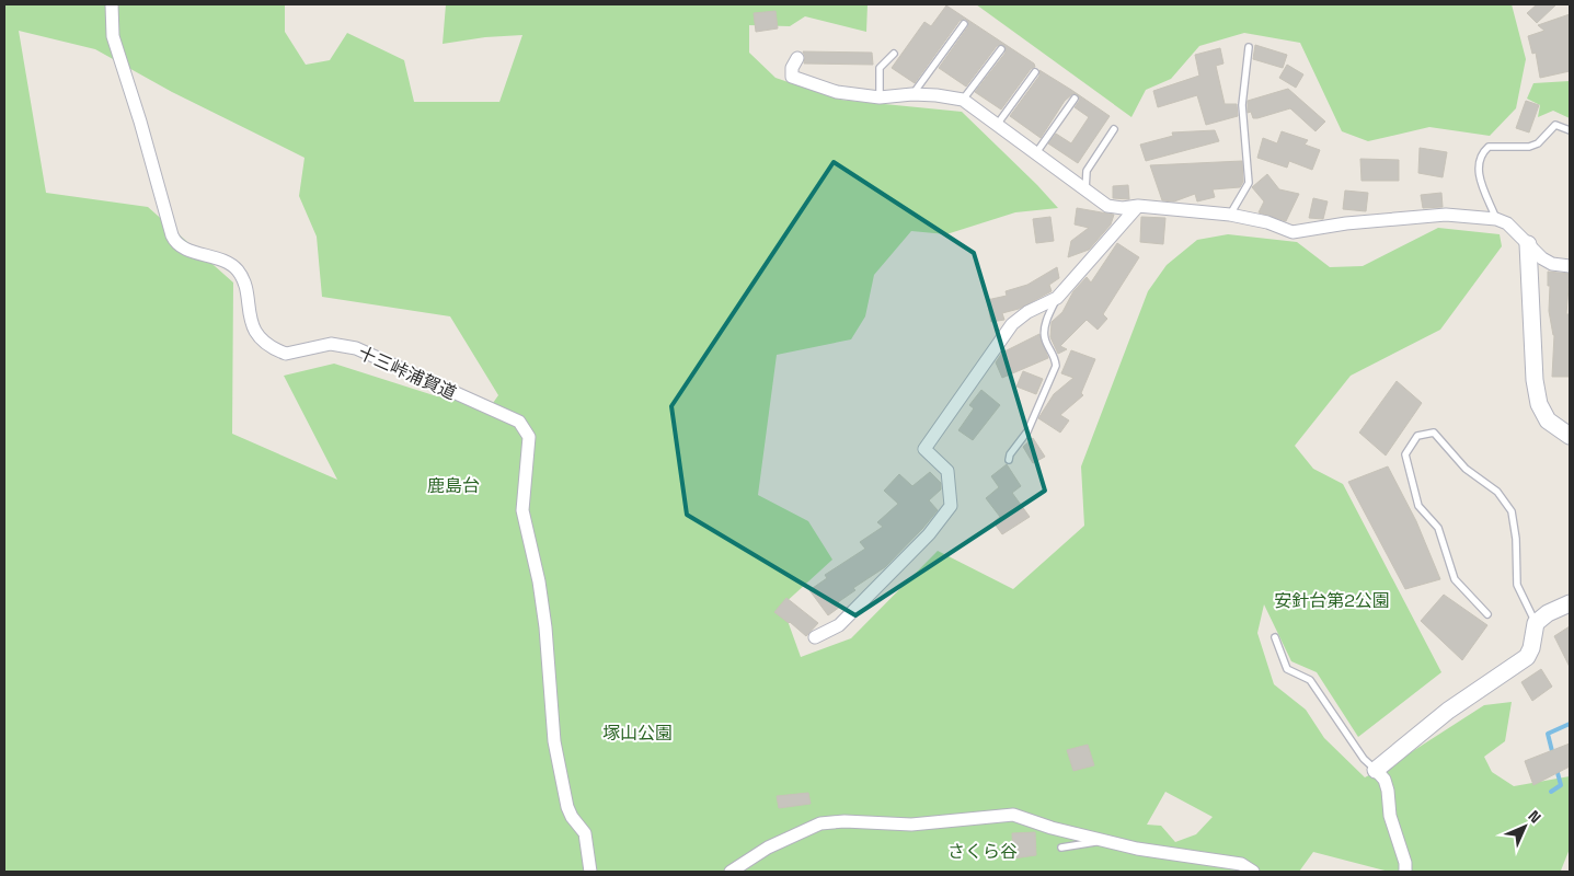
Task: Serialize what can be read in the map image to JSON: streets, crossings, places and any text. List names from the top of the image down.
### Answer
{
  "streets": {
    "street": ["十三峠浦賀道"]
  },
  "parks": [
    "鹿島台",
    "安針台第2公園",
    "塚山公園",
    "さくら谷"
  ],
  "north": "top right"
}
